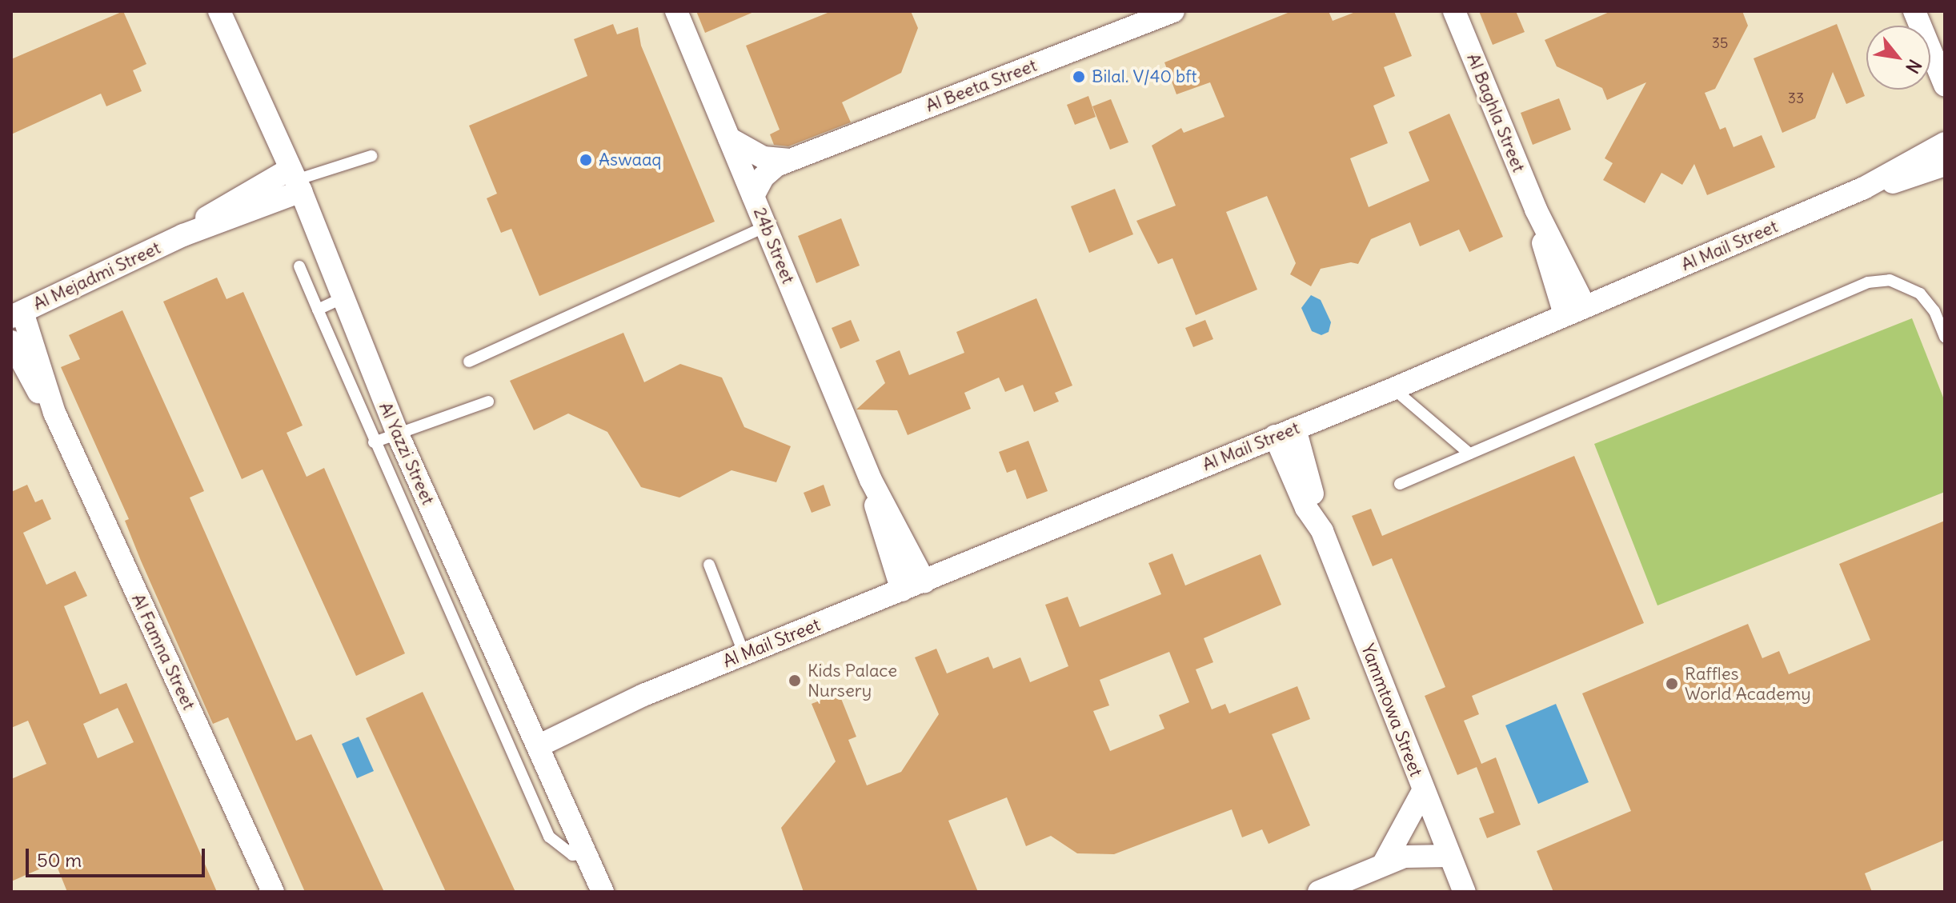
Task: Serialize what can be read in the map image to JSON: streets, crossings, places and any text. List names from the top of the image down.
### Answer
{
  "streets": {
    "street": [
      "Al Beeta Street",
      "Al Baghla Street",
      "24b Street",
      "Al Mail Street",
      "Al Mejadmi Street",
      "Al Yazzi Street",
      "Al Famna Street",
      "Yammtowa Street"
    ]
  },
  "crossings": [
    ["Al Beeta Street", "24b Street"],
    ["Al Baghla Street", "Al Mail Street"],
    ["24b Street", "Al Mail Street"],
    ["Al Mail Street", "Al Yazzi Street"],
    ["Al Mail Street", "Yammtowa Street"],
    ["Al Mejadmi Street", "Al Yazzi Street"],
    ["Al Mejadmi Street", "Al Famna Street"]
  ],
  "places": [
    "Bilal. V/40 bft",
    "Aswaaq",
    "Kids Palace Nursery",
    "Raffles World Academy"
  ],
  "house_numbers": ["35", "33"],
  "scale_bar": "50 m",
  "north": "bottom right"
}
